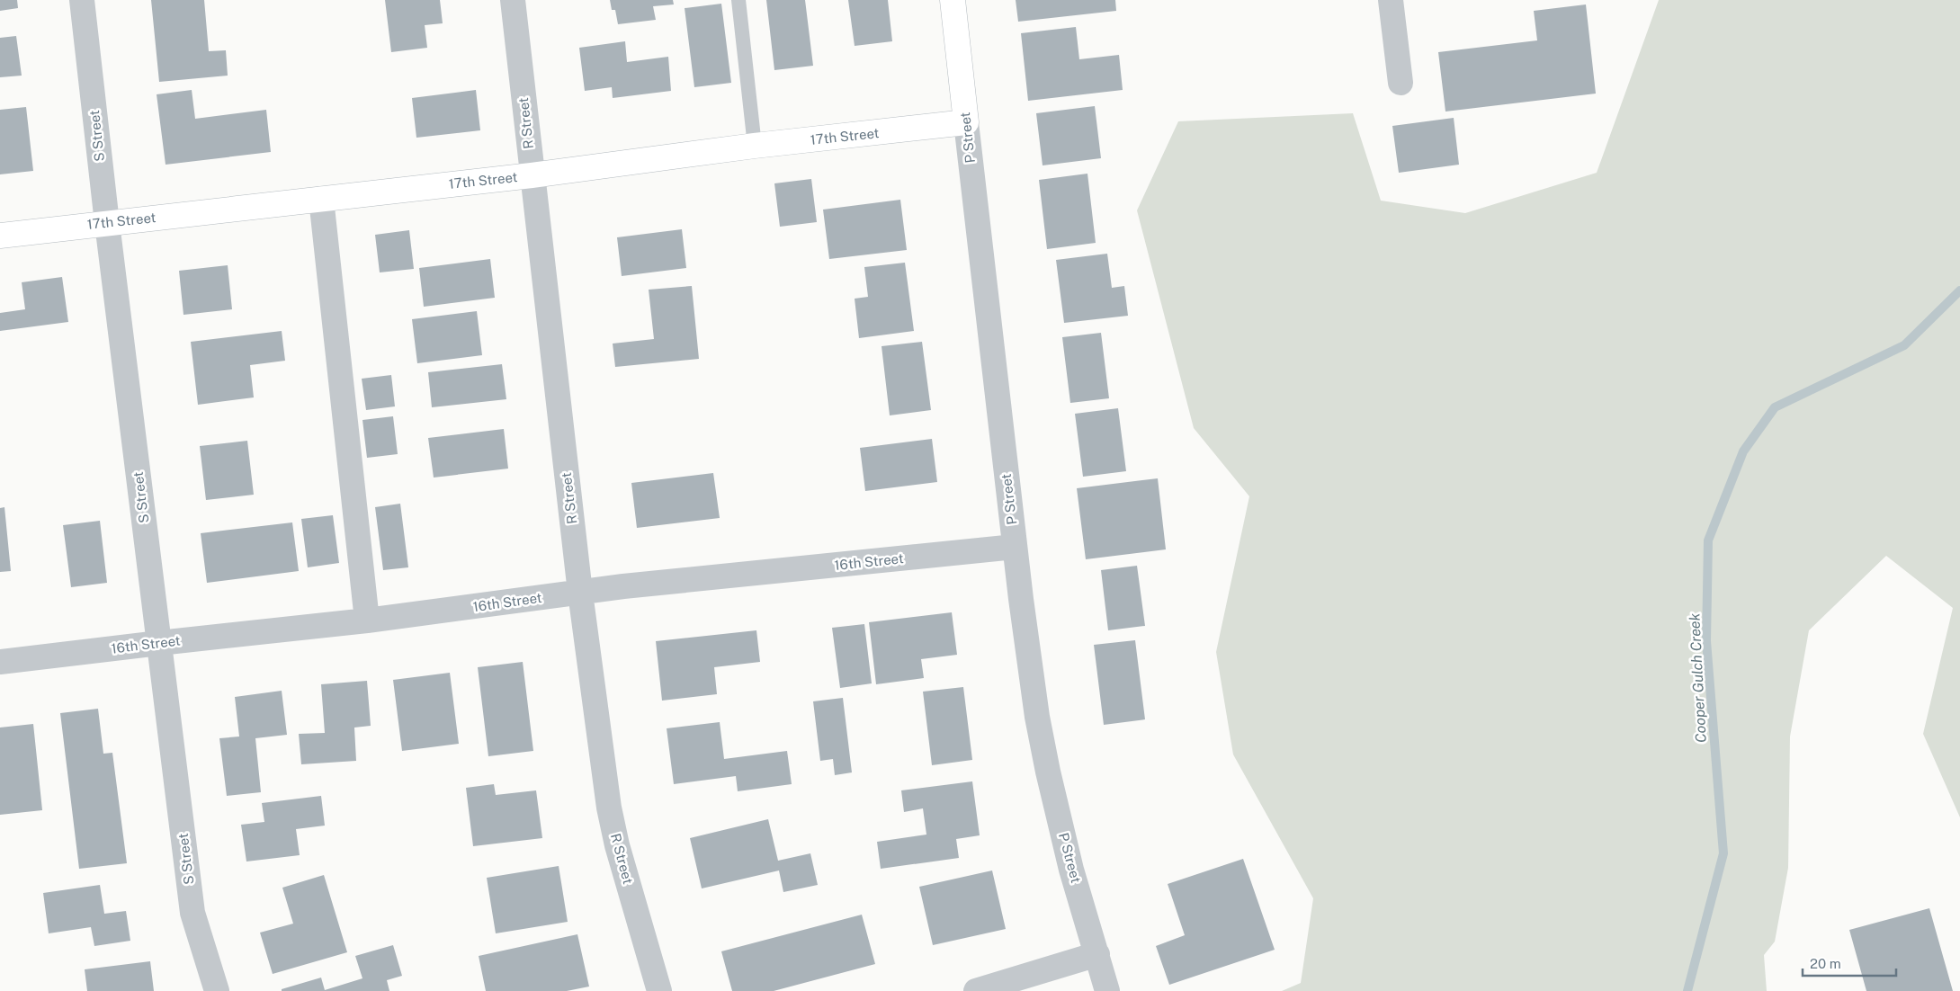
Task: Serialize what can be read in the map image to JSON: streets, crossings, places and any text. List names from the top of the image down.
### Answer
{
  "streets": {
    "street": [
      "R Street",
      "S Street",
      "17th Street",
      "P Street",
      "16th Street"
    ]
  },
  "crossings": [
    ["R Street", "17th Street"],
    ["R Street", "16th Street"],
    ["S Street", "17th Street"],
    ["S Street", "16th Street"],
    ["17th Street", "P Street"],
    ["P Street", "16th Street"]
  ],
  "water": ["Cooper Gulch Creek"],
  "scale_bar": "20 m"
}
